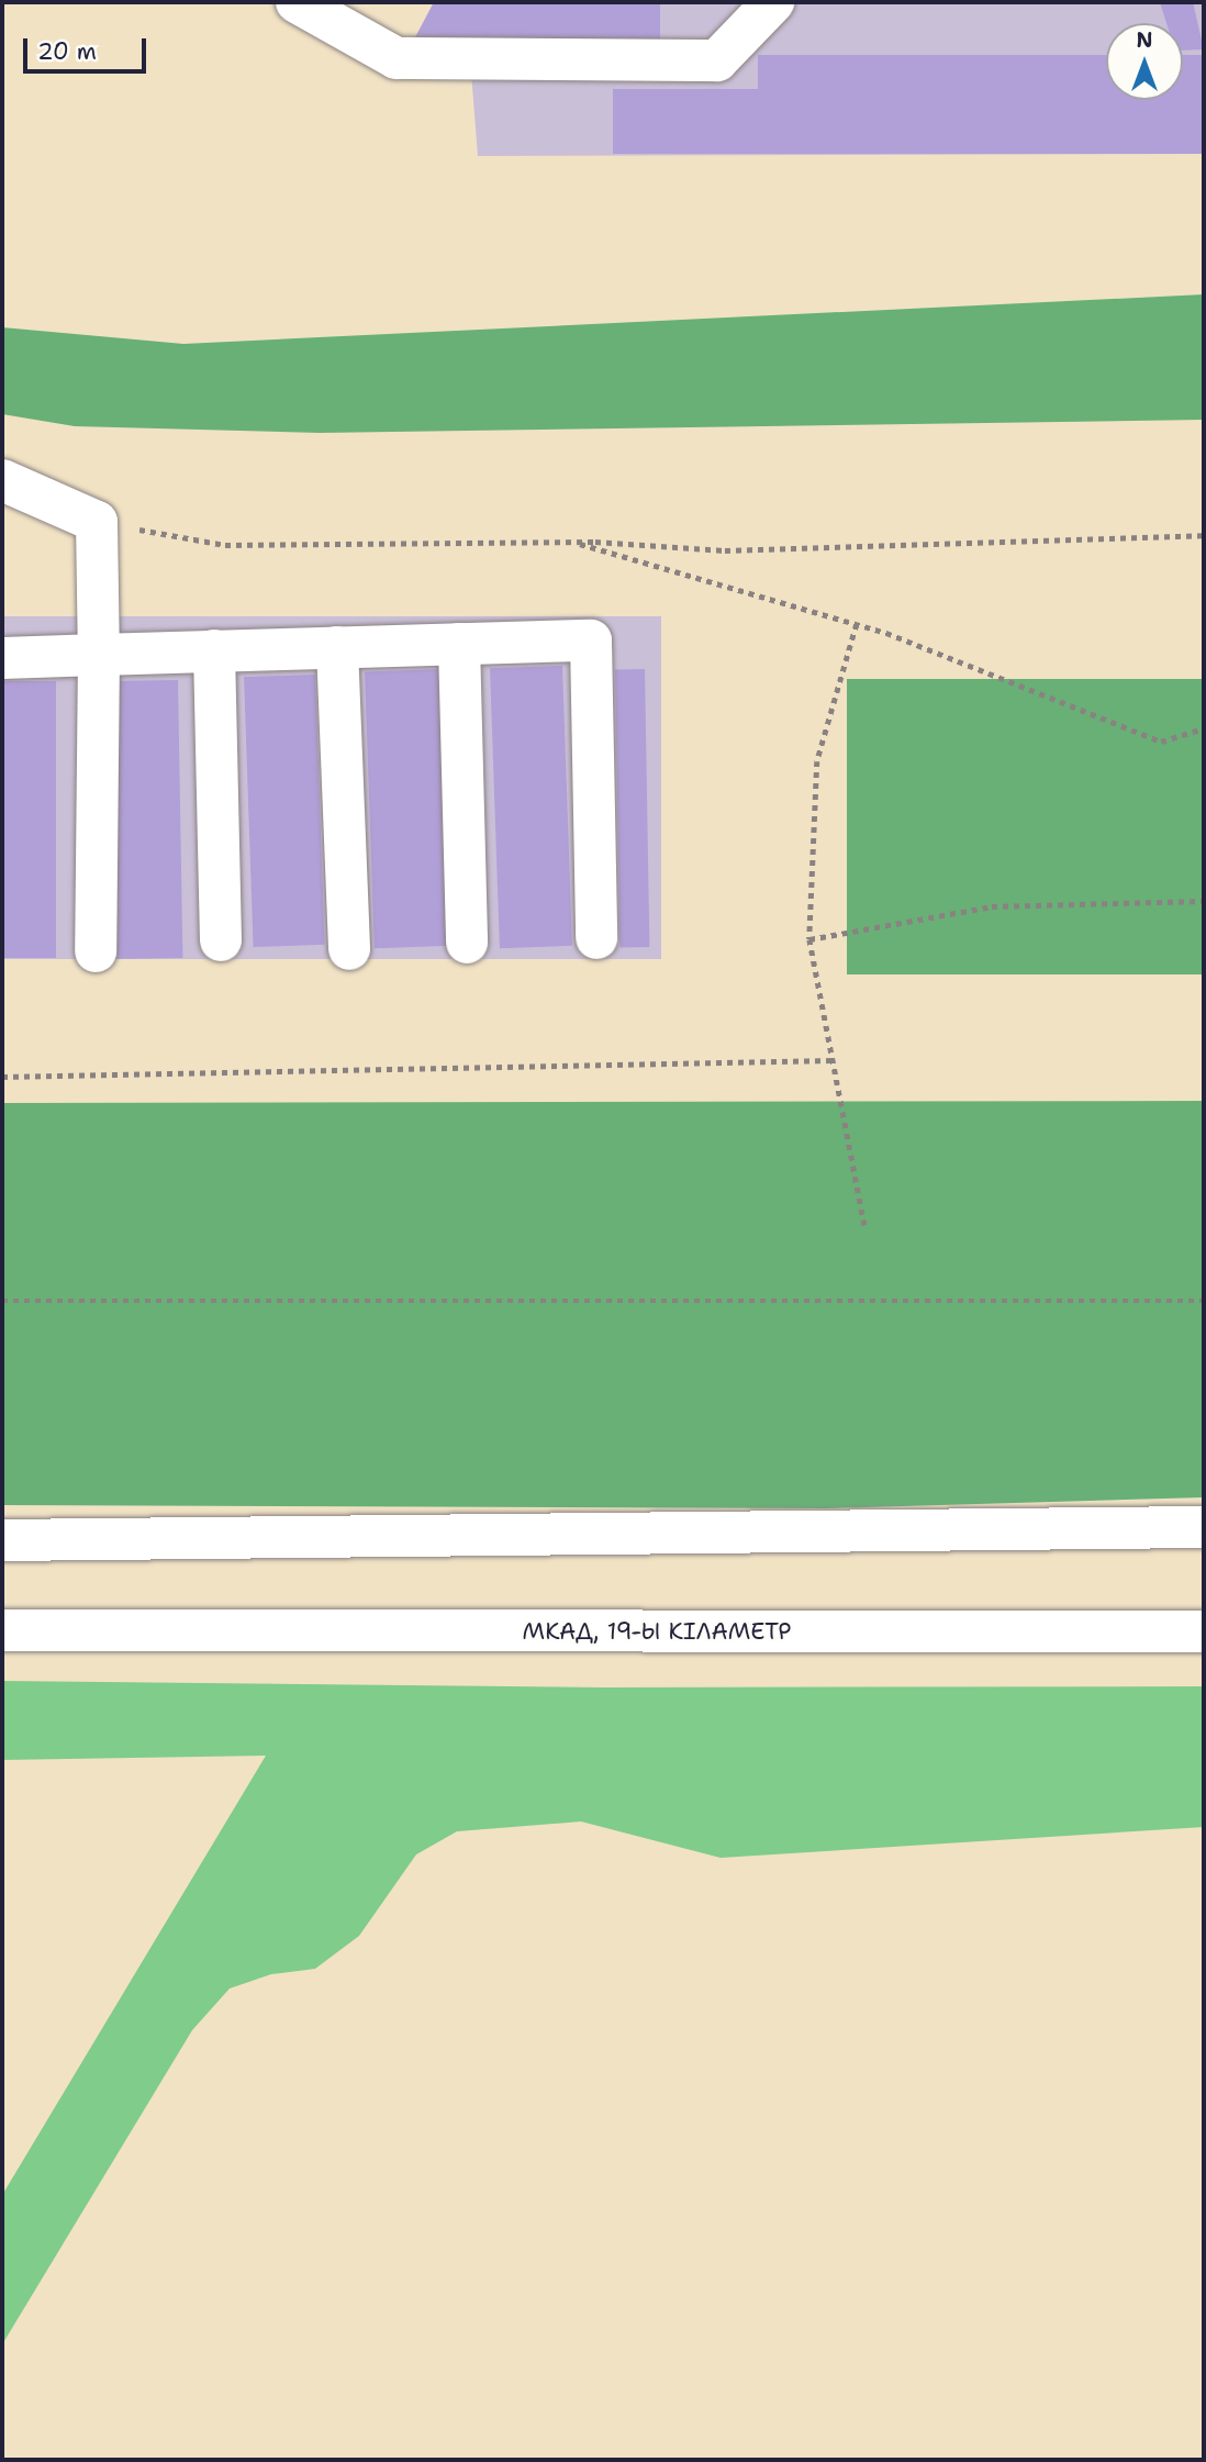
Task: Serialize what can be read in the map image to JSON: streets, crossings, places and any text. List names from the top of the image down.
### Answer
{
  "streets": {
    "main road": ["МКАД, 19-Ы КІЛАМЕТР"]
  },
  "scale_bar": "20 m",
  "north": "top"
}
